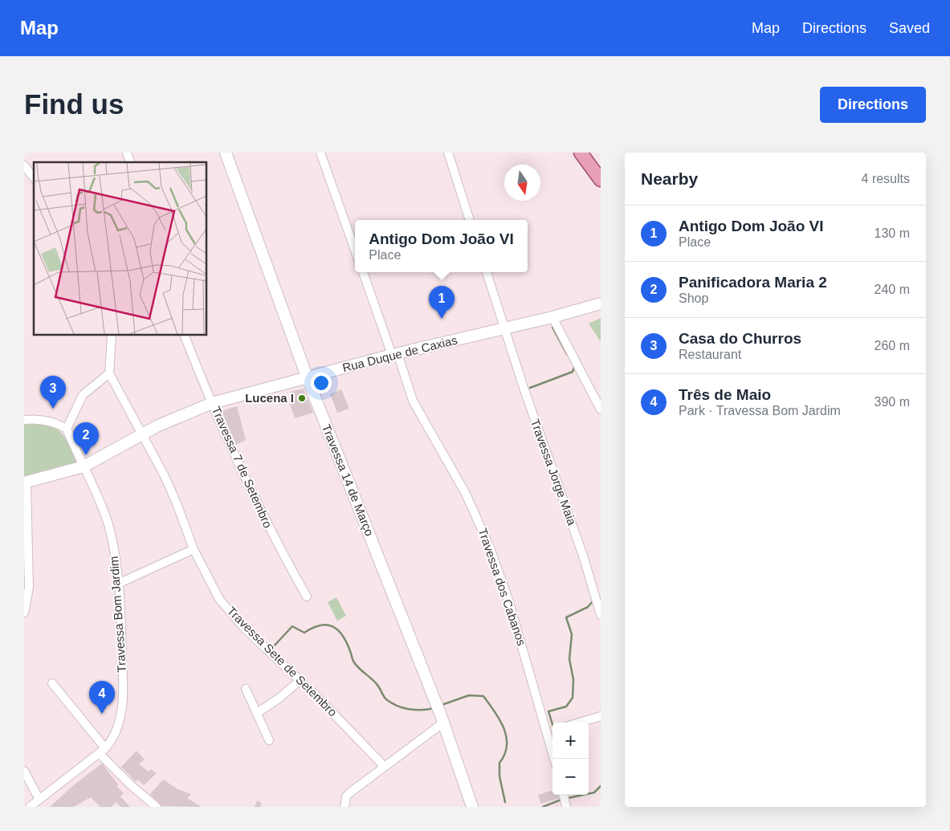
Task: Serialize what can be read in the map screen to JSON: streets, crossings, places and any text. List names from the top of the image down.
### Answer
{
  "streets": {
    "street": [
      "Rua Duque de Caxias",
      "Travessa 7 de Setembro",
      "Travessa Jorge Maia",
      "Travessa 14 de Março",
      "Travessa dos Cabanos",
      "Travessa Bom Jardim",
      "Travessa Sete de Setembro"
    ]
  },
  "crossings": [
    ["Rua Duque de Caxias", "Travessa 7 de Setembro"],
    ["Rua Duque de Caxias", "Travessa Jorge Maia"],
    ["Rua Duque de Caxias", "Travessa 14 de Março"],
    ["Rua Duque de Caxias", "Travessa dos Cabanos"],
    ["Rua Duque de Caxias", "Travessa Bom Jardim"],
    ["Rua Duque de Caxias", "Travessa Sete de Setembro"]
  ],
  "places": ["Lucena I"],
  "north": "bottom",
  "page": {
    "header": "Map",
    "nav": ["Map", "Directions", "Saved"],
    "buttons": "Directions",
    "title": "Find us",
    "heading": ["Nearby", "4 results"],
    "list": [
      {
        "mark": "1",
        "name": "Antigo Dom João VI",
        "note": "Place",
        "value": "130 m"
      },
      {
        "mark": "2",
        "name": "Panificadora Maria 2",
        "note": "Shop",
        "value": "240 m"
      },
      {
        "mark": "3",
        "name": "Casa do Churros",
        "note": "Restaurant",
        "value": "260 m"
      },
      {
        "mark": "4",
        "name": "Três de Maio",
        "note": "Park · Travessa Bom Jardim",
        "value": "390 m"
      }
    ],
    "popup": ["Antigo Dom João VI", "Place"],
    "pins": [
      "1",
      "3",
      "2",
      "4"
    ],
    "map_buttons": ["+", "−"]
  }
}
